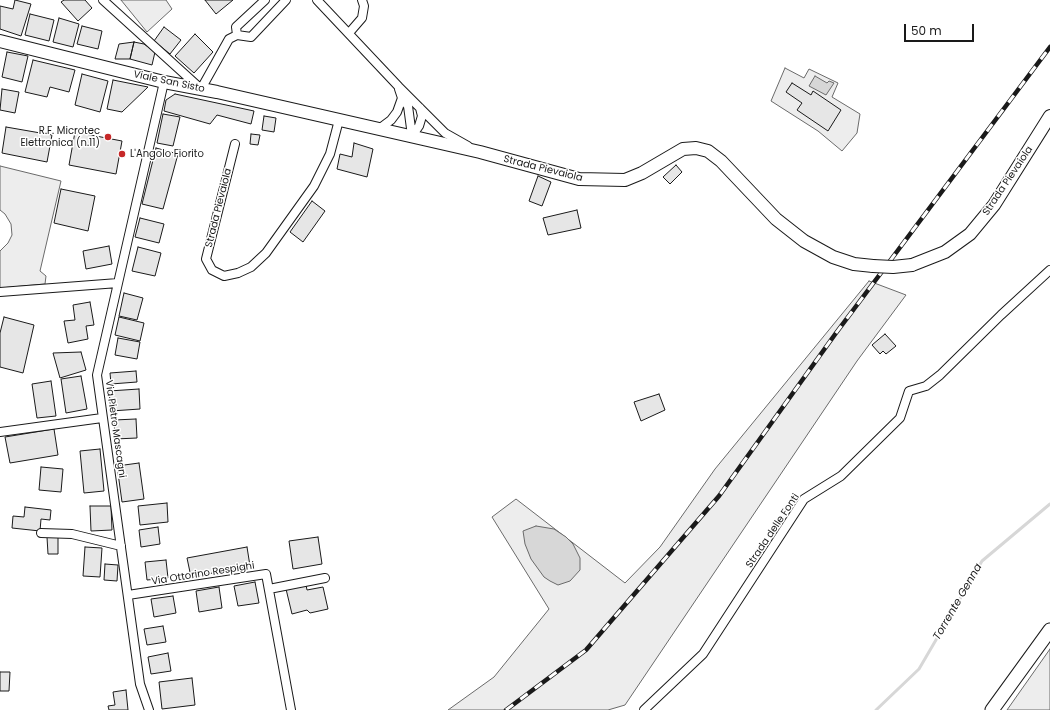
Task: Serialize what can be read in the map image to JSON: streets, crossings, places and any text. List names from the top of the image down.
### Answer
{
  "streets": {
    "street": [
      "Viale San Sisto",
      "Strada Pievaiola",
      "Via Pietro Mascagni",
      "Strada delle Fonti",
      "Via Ottorino Respighi"
    ]
  },
  "crossings": [
    ["Viale San Sisto", "Strada Pievaiola"],
    ["Viale San Sisto", "Via Pietro Mascagni"],
    ["Via Pietro Mascagni", "Via Ottorino Respighi"]
  ],
  "water": ["Torrente Genna"],
  "places": ["R.F. Microtec Elettronica (n.11)", "L'Angolo Fiorito"],
  "scale_bar": "50 m"
}
